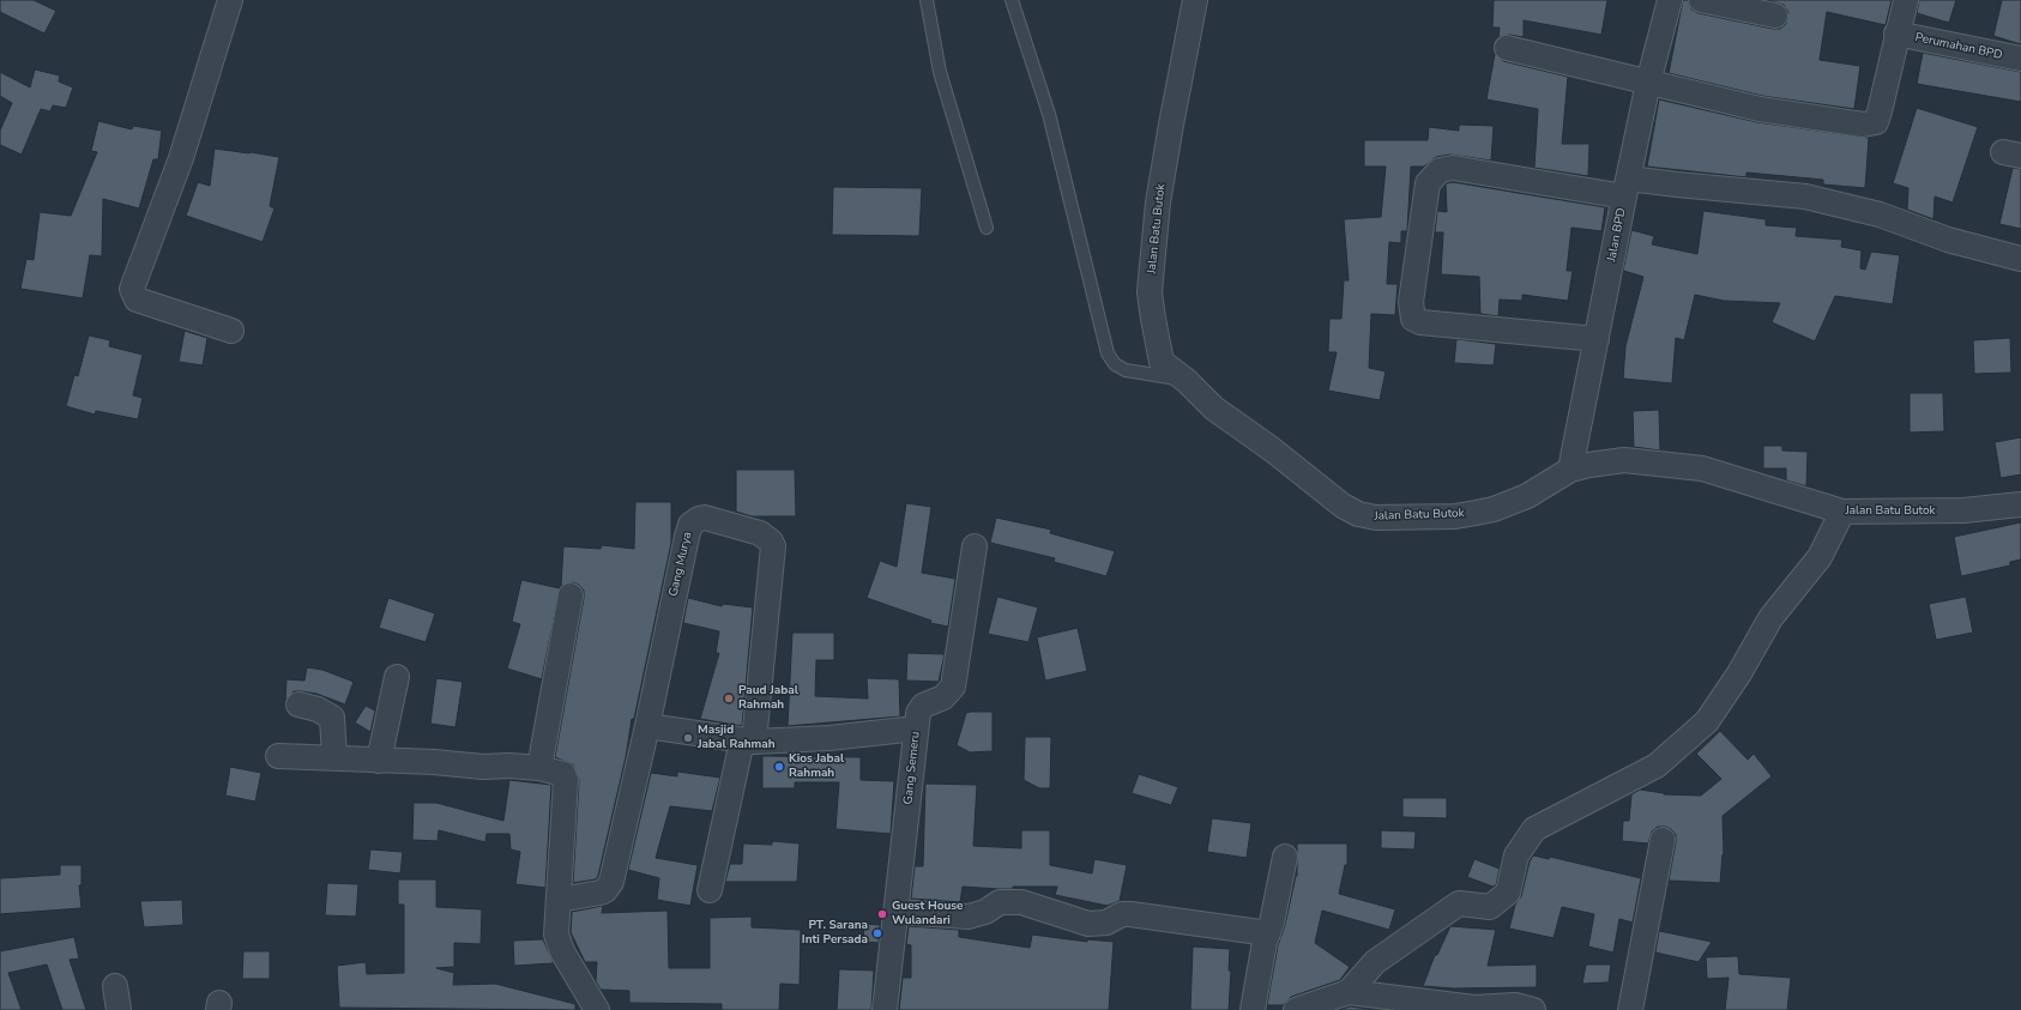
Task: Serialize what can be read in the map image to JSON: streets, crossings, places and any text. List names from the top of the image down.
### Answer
{
  "streets": {
    "street": [
      "Perumahan BPD",
      "Jalan Batu Butok",
      "Jalan BPD",
      "Gang Murya",
      "Gang Semeru"
    ]
  },
  "crossings": [
    ["Jalan Batu Butok", "Jalan BPD"]
  ],
  "places": [
    "Paud Jabal Rahmah",
    "Masjid Jabal Rahmah",
    "Kios Jabal Rahmah",
    "Guest House Wulandari",
    "PT. Sarana Inti Persada"
  ]
}
